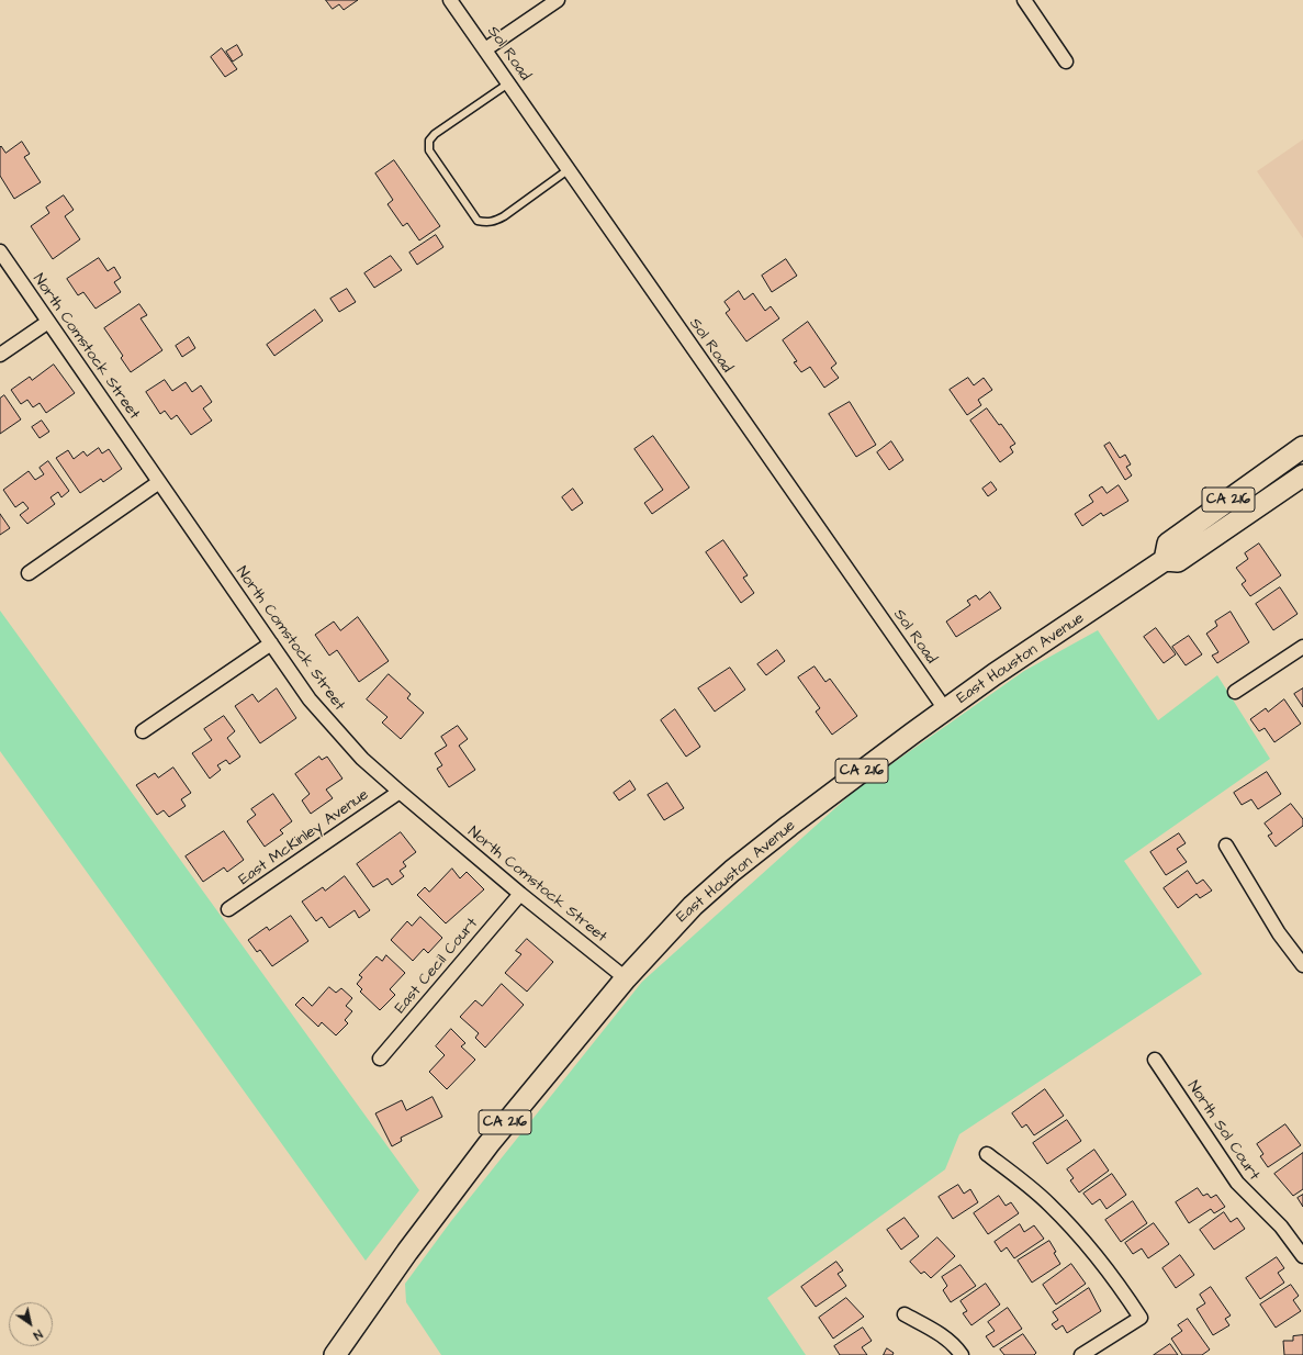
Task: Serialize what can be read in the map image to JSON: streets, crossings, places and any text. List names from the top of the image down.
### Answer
{
  "streets": {
    "main road": ["CA 216", "East Houston Avenue"],
    "street": [
      "Sol Road",
      "North Comstock Street",
      "East McKinley Avenue",
      "East Cecil Court",
      "North Sol Court"
    ]
  },
  "crossings": [
    ["Sol Road", "East Houston Avenue"],
    ["North Comstock Street", "East Houston Avenue"],
    ["North Comstock Street", "East McKinley Avenue"],
    ["North Comstock Street", "East Cecil Court"],
    ["CA 216", "East Houston Avenue"]
  ],
  "north": "bottom right"
}
